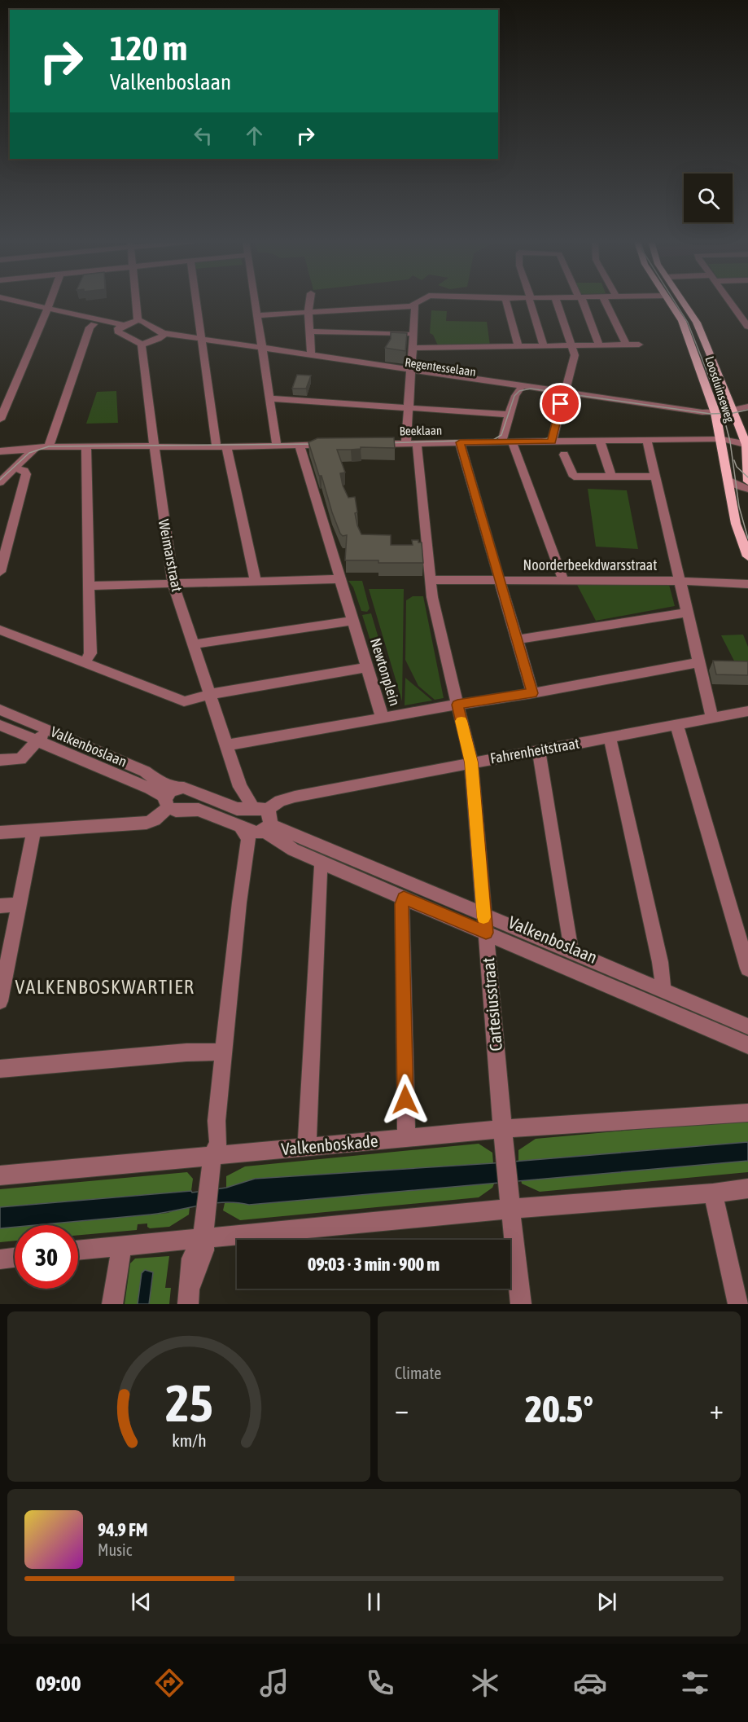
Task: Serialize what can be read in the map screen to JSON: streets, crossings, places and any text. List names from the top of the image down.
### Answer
{
  "streets": {
    "main road": ["Loosduinseweg"],
    "street": [
      "Regentesselaan",
      "Beeklaan",
      "Weimarstraat",
      "Noorderbeekdwarsstraat",
      "Newtonplein",
      "Valkenboslaan",
      "Fahrenheitstraat",
      "Cartesiusstraat",
      "Valkenboskade"
    ]
  },
  "crossings": [
    ["Regentesselaan", "Loosduinseweg"],
    ["Regentesselaan", "Beeklaan"],
    ["Loosduinseweg", "Beeklaan"],
    ["Weimarstraat", "Valkenboslaan"],
    ["Weimarstraat", "Fahrenheitstraat"],
    ["Newtonplein", "Cartesiusstraat"],
    ["Valkenboslaan", "Fahrenheitstraat"],
    ["Valkenboslaan", "Cartesiusstraat"],
    ["Fahrenheitstraat", "Cartesiusstraat"],
    ["Cartesiusstraat", "Valkenboskade"]
  ],
  "districts": ["VALKENBOSKWARTIER"],
  "page": {
    "turn": ["120 m", "Valkenboslaan"],
    "limit": "30",
    "trip": "09:03 · 3 min · 900 m",
    "tile": "Climate",
    "heat": ["−", "20.5°", "+"],
    "song": ["94.9 FM", "Music"],
    "tabs": "09:00",
    "gauge": ["25", "km/h"]
  }
}
